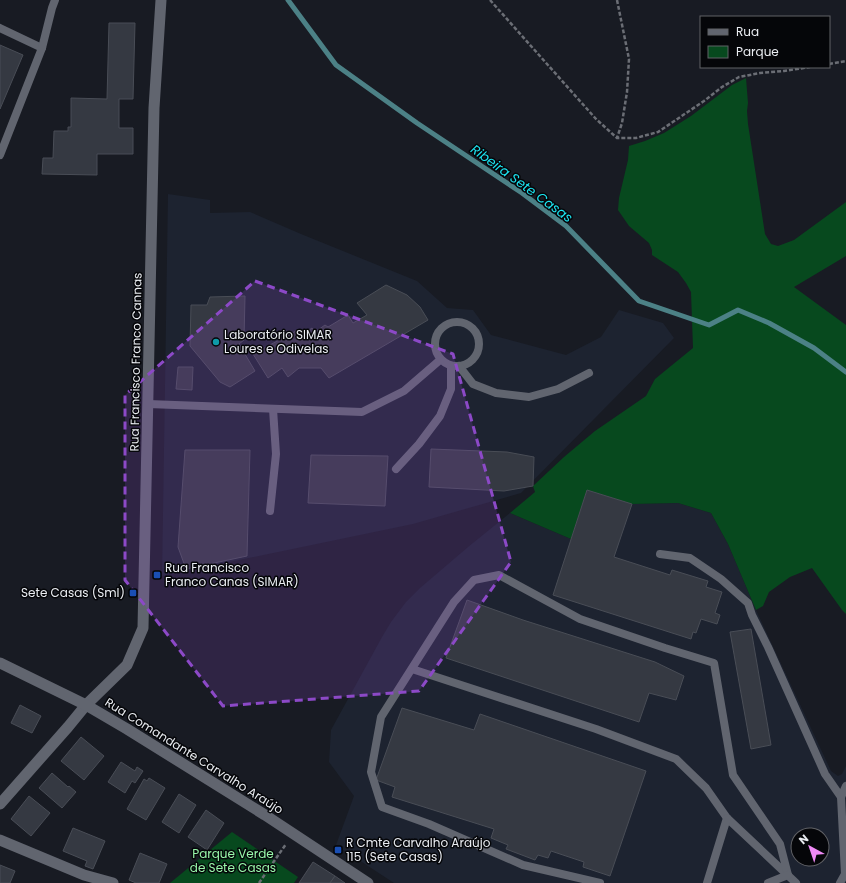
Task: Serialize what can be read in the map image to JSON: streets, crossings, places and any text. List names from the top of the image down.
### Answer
{
  "streets": {
    "street": ["Rua Francisco Franco Cannas", "Rua Comandante Carvalho Araújo"]
  },
  "crossings": [
    ["Rua Francisco Franco Cannas", "Rua Comandante Carvalho Araújo"]
  ],
  "water": ["Ribeira Sete Casas"],
  "parks": ["Parque Verde de Sete Casas"],
  "places": {
    "other": ["Laboratório SIMAR Loures e Odivelas"],
    "transit": ["Rua Francisco Franco Canas (SIMAR)", "Sete Casas (Sml)", "R Cmte Carvalho Araújo 115 (Sete Casas)"]
  },
  "legend": ["Rua", "Parque"],
  "north": "top left"
}
